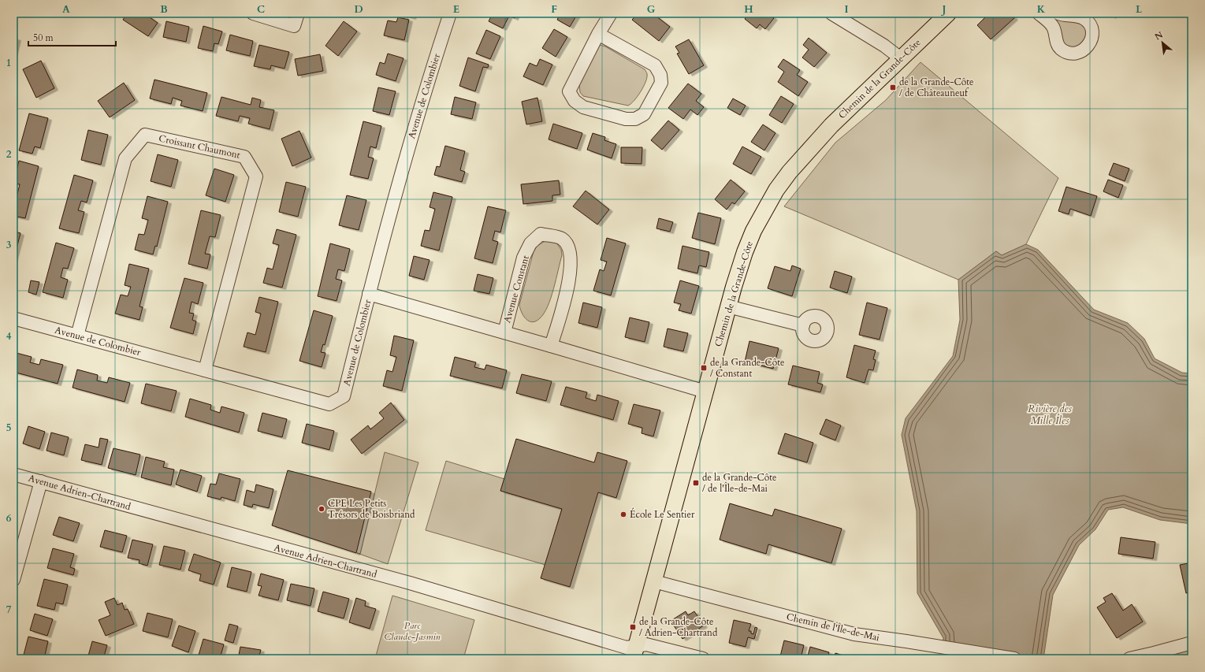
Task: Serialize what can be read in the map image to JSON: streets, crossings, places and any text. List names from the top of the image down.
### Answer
{
  "streets": {
    "main road": ["Chemin de la Grande-Côte"],
    "street": [
      "Avenue de Colombier",
      "Croissant Chaumont",
      "Avenue Constant",
      "Avenue Adrien-Chartrand",
      "Chemin de l'Île-de-Mai"
    ]
  },
  "crossings": [
    ["Chemin de la Grande-Côte", "Avenue Constant"],
    ["Chemin de la Grande-Côte", "Avenue Adrien-Chartrand"],
    ["Chemin de la Grande-Côte", "Chemin de l'Île-de-Mai"],
    ["Avenue de Colombier", "Croissant Chaumont"],
    ["Avenue de Colombier", "Avenue Constant"]
  ],
  "water": ["Rivière des Mille Îles"],
  "parks": ["Parc Claude-Jasmin"],
  "places": {
    "transit": [
      "de la Grande-Côte / de Châteauneuf",
      "de la Grande-Côte / Constant",
      "de la Grande-Côte / de l'Île-de-Mai",
      "de la Grande-Côte / Adrien-Chartrand"
    ],
    "other": ["CPE Les Petits Trésors de Boisbriand", "École Le Sentier"]
  },
  "scale_bar": "50 m",
  "north": "top left",
  "grid": {
    "columns": [
      "A",
      "B",
      "C",
      "D",
      "E",
      "F",
      "G",
      "H",
      "I",
      "J",
      "K",
      "L"
    ],
    "rows": [
      "1",
      "2",
      "3",
      "4",
      "5",
      "6",
      "7"
    ]
  }
}
